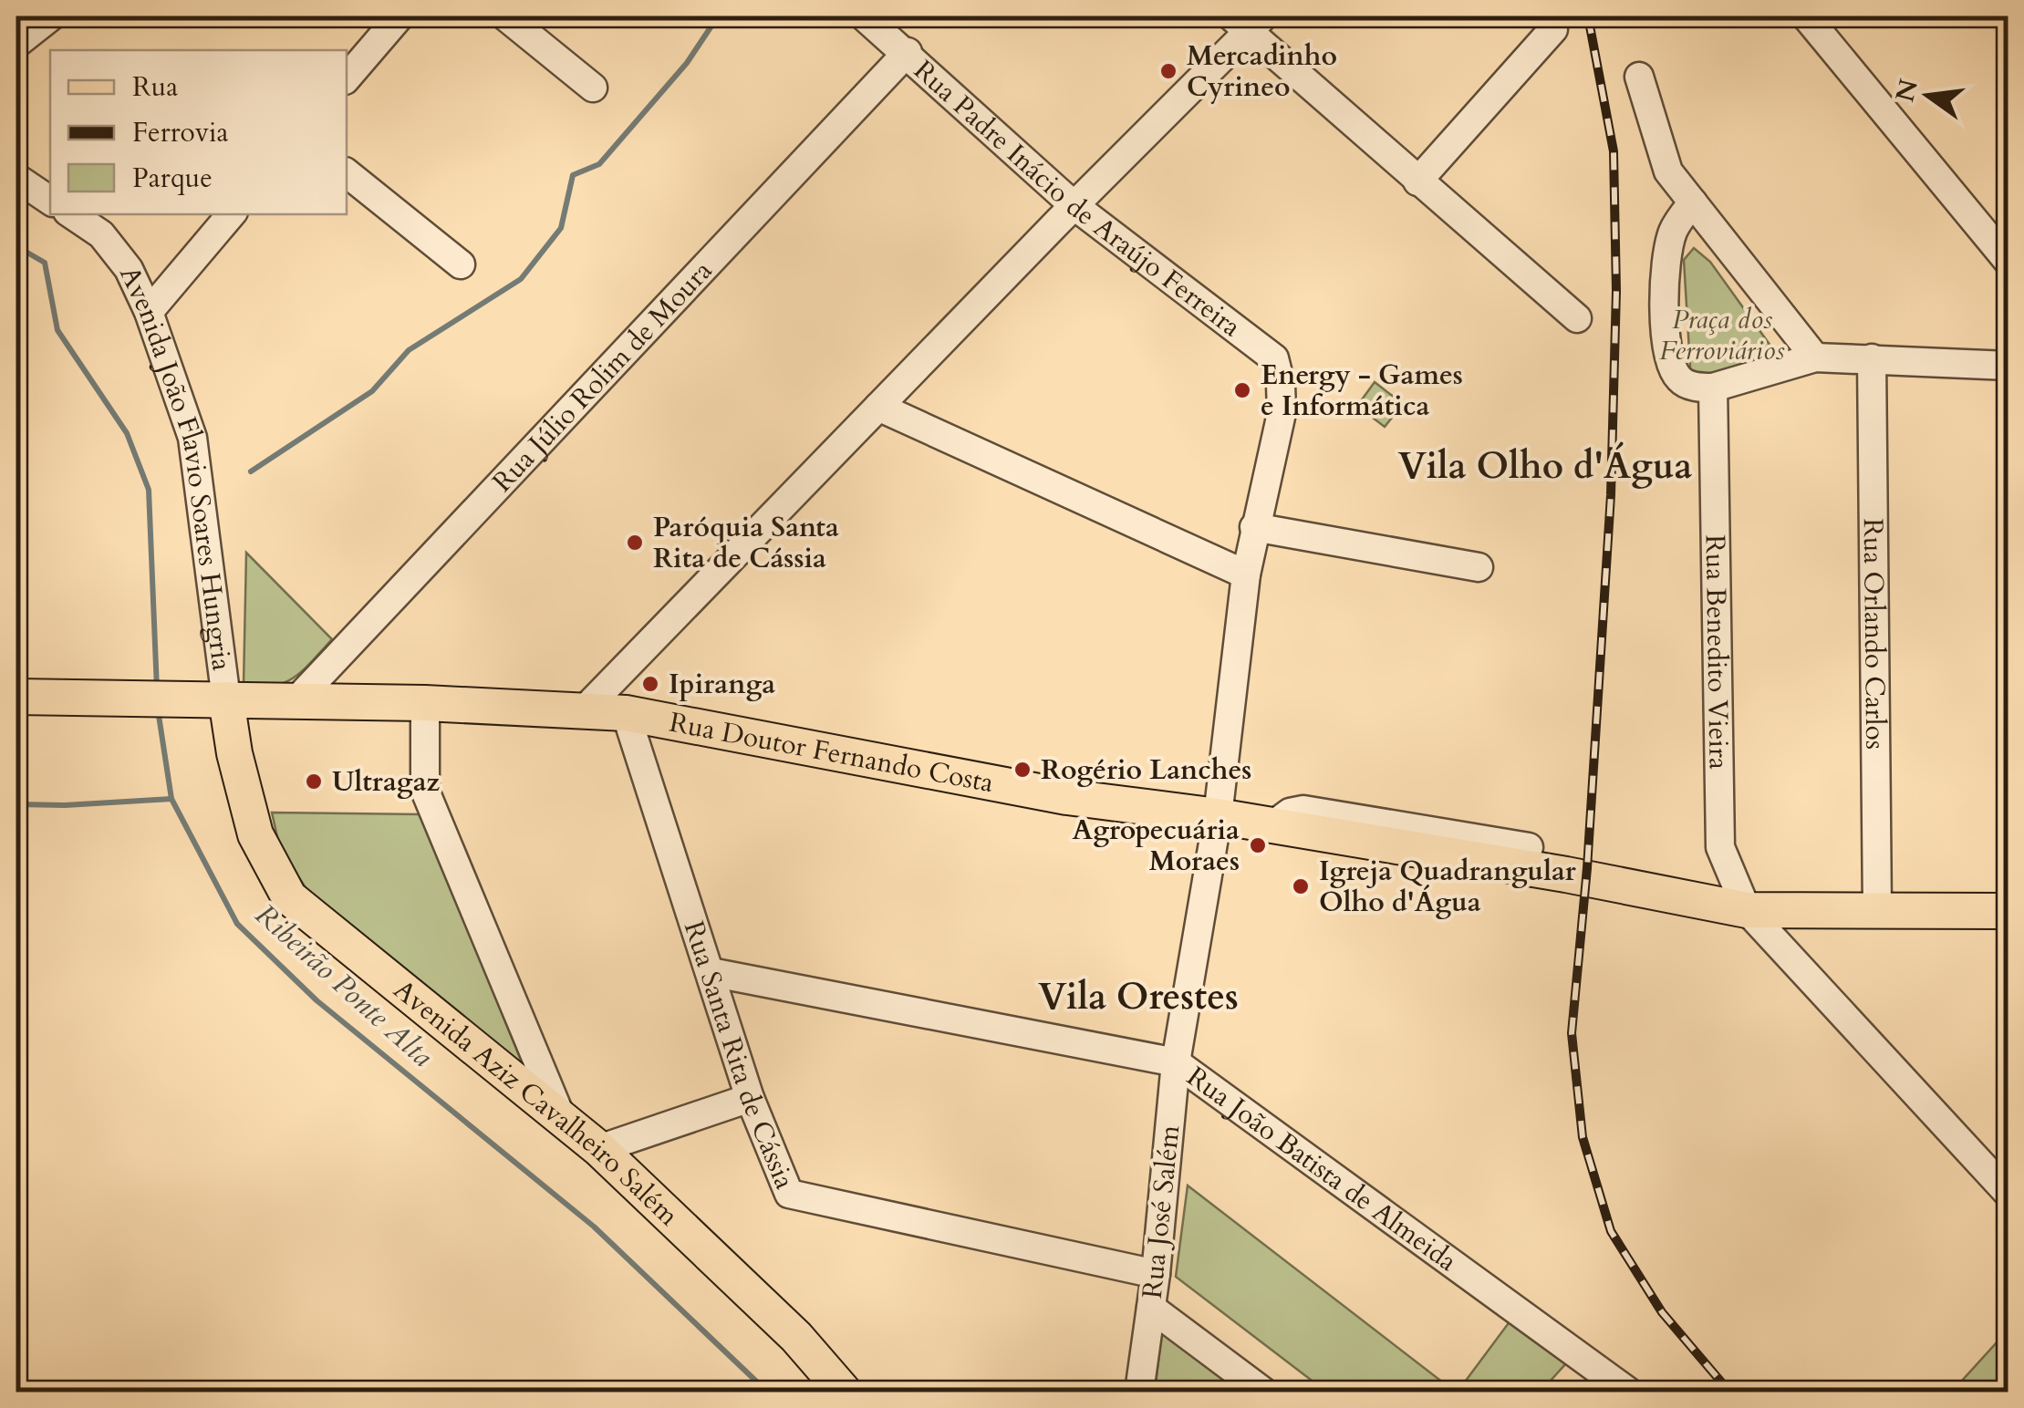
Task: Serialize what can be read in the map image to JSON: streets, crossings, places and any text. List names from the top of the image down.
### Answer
{
  "streets": {
    "main road": ["Rua Doutor Fernando Costa", "Avenida Aziz Cavalheiro Salém"],
    "street": [
      "Rua Padre Inácio de Araújo Ferreira",
      "Rua Júlio Rolim de Moura",
      "Avenida João Flavio Soares Hungria",
      "Rua Orlando Carlos",
      "Rua Benedito Vieira",
      "Rua Santa Rita de Cássia",
      "Rua João Batista de Almeida",
      "Rua José Salém"
    ]
  },
  "crossings": [
    ["Rua Padre Inácio de Araújo Ferreira", "Rua Júlio Rolim de Moura"],
    ["Rua Padre Inácio de Araújo Ferreira", "Rua Doutor Fernando Costa"],
    ["Rua Padre Inácio de Araújo Ferreira", "Rua José Salém"],
    ["Rua Júlio Rolim de Moura", "Rua Doutor Fernando Costa"],
    ["Avenida João Flavio Soares Hungria", "Rua Doutor Fernando Costa"],
    ["Avenida João Flavio Soares Hungria", "Avenida Aziz Cavalheiro Salém"],
    ["Rua Orlando Carlos", "Rua Doutor Fernando Costa"],
    ["Rua Benedito Vieira", "Rua Doutor Fernando Costa"],
    ["Rua Doutor Fernando Costa", "Rua Santa Rita de Cássia"],
    ["Rua Doutor Fernando Costa", "Avenida Aziz Cavalheiro Salém"],
    ["Rua Doutor Fernando Costa", "Rua José Salém"],
    ["Rua Santa Rita de Cássia", "Rua João Batista de Almeida"],
    ["Rua Santa Rita de Cássia", "Rua José Salém"],
    ["Rua João Batista de Almeida", "Rua José Salém"]
  ],
  "districts": ["Vila Olho d'Água", "Vila Orestes"],
  "water": ["Ribeirão Ponte Alta"],
  "parks": ["Praça dos Ferroviários"],
  "places": [
    "Mercadinho Cyrineo",
    "Energy - Games e Informática",
    "Paróquia Santa Rita de Cássia",
    "Ipiranga",
    "Rogério Lanches",
    "Ultragaz",
    "Agropecuária Moraes",
    "Igreja Quadrangular Olho d'Água"
  ],
  "legend": ["Rua", "Ferrovia", "Parque"],
  "north": "left"
}
